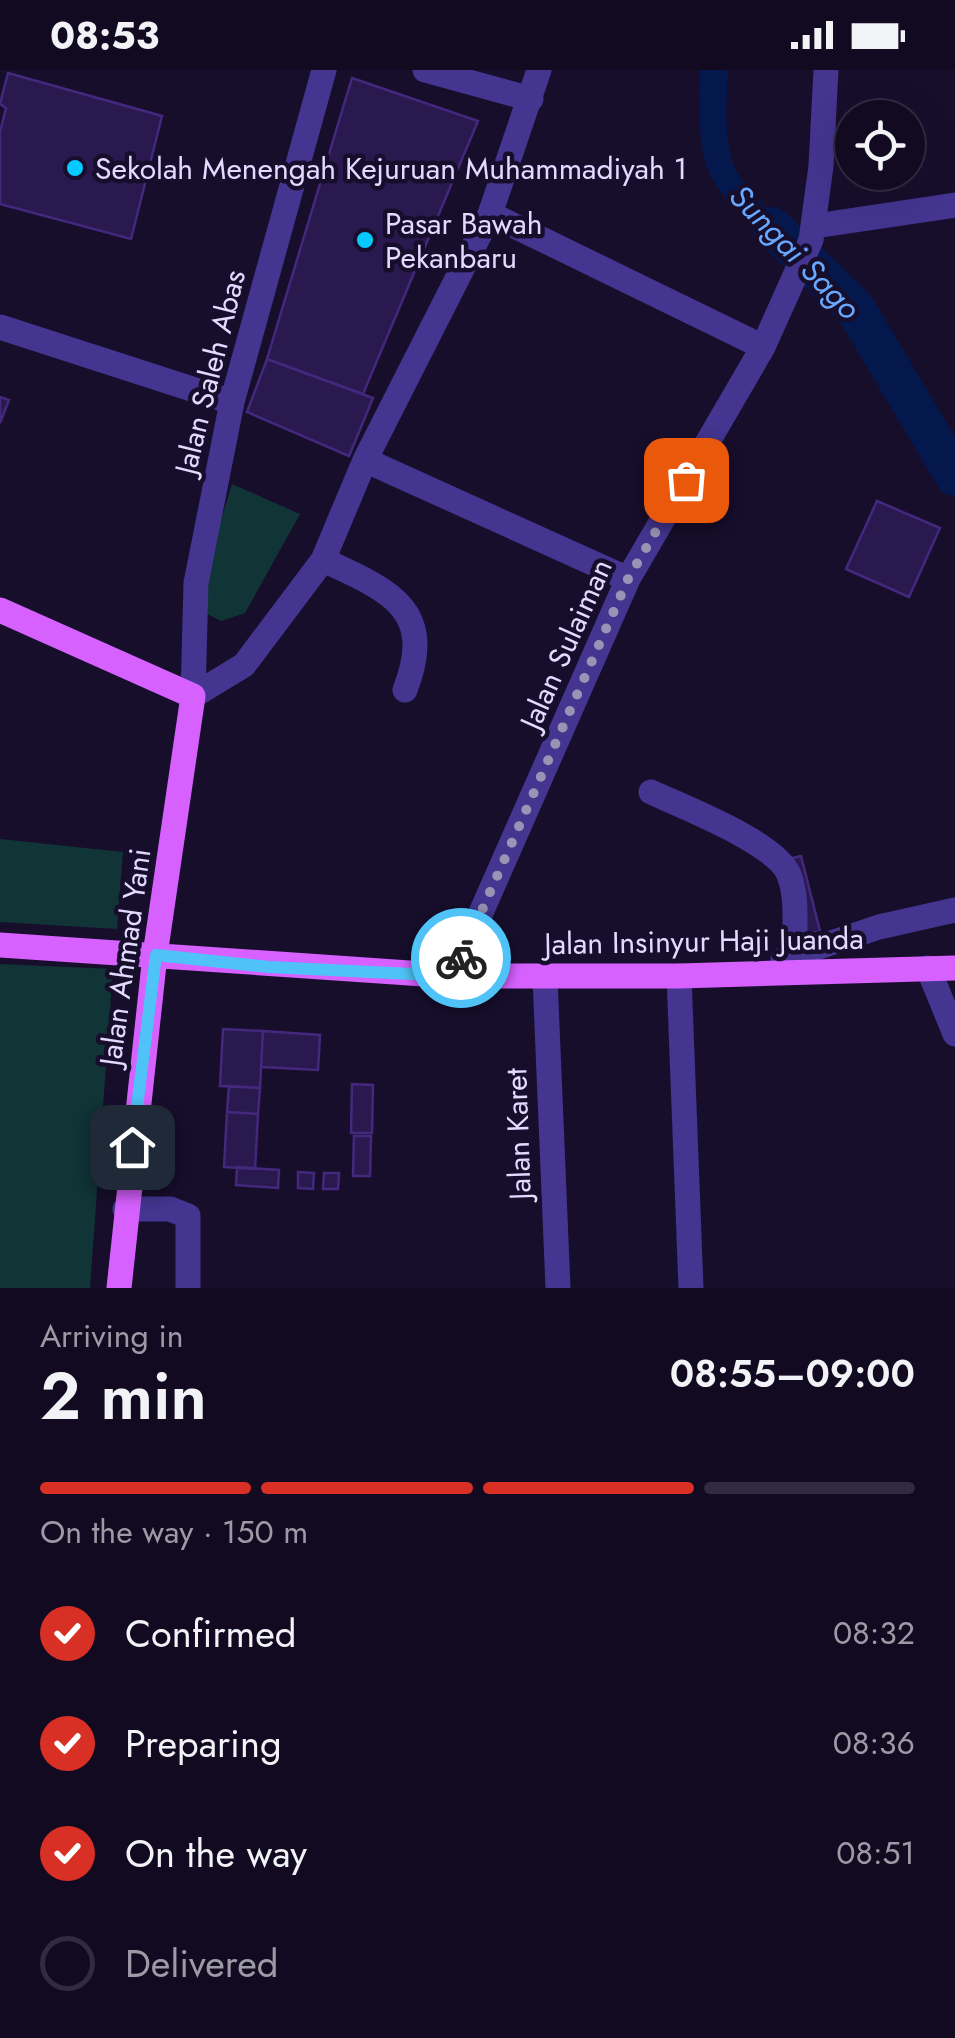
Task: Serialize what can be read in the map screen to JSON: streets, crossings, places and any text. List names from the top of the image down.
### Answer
{
  "streets": {
    "main road": ["Jalan Insinyur Haji Juanda", "Jalan Ahmad Yani"],
    "street": ["Jalan Saleh Abas", "Jalan Sulaiman", "Jalan Karet"]
  },
  "crossings": [
    ["Jalan Saleh Abas", "Jalan Ahmad Yani"],
    ["Jalan Sulaiman", "Jalan Insinyur Haji Juanda"],
    ["Jalan Insinyur Haji Juanda", "Jalan Ahmad Yani"],
    ["Jalan Insinyur Haji Juanda", "Jalan Karet"]
  ],
  "water": ["Sungai Sago"],
  "places": ["Sekolah Menengah Kejuruan Muhammadiyah 1", "Pasar Bawah Pekanbaru"],
  "page": {
    "status": "08:53",
    "heading": ["2 min", "Arriving in", "08:55–09:00"],
    "bar": "On the way · 150 m",
    "list": [
      ["Confirmed", "08:32"],
      ["Preparing", "08:36"],
      ["On the way", "08:51"],
      "Delivered"
    ]
  }
}
